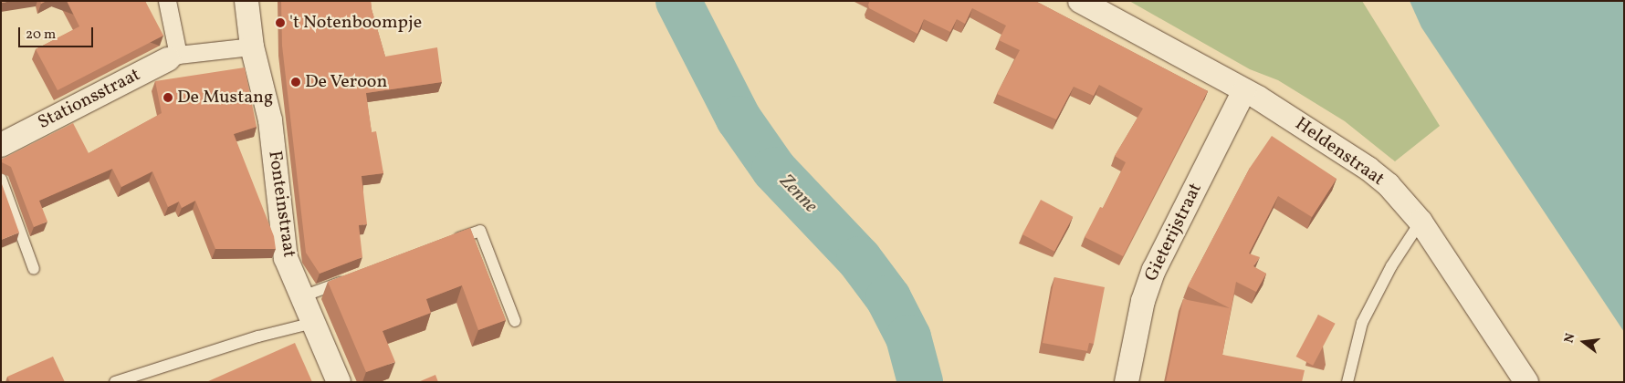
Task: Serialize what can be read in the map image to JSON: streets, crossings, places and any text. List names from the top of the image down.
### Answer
{
  "streets": {
    "street": [
      "Stationsstraat",
      "Heldenstraat",
      "Fonteinstraat",
      "Gieterijstraat"
    ]
  },
  "crossings": [
    ["Heldenstraat", "Gieterijstraat"]
  ],
  "water": ["Zenne"],
  "places": ["'t Notenboompje", "De Veroon", "De Mustang"],
  "scale_bar": "20 m",
  "north": "left"
}
